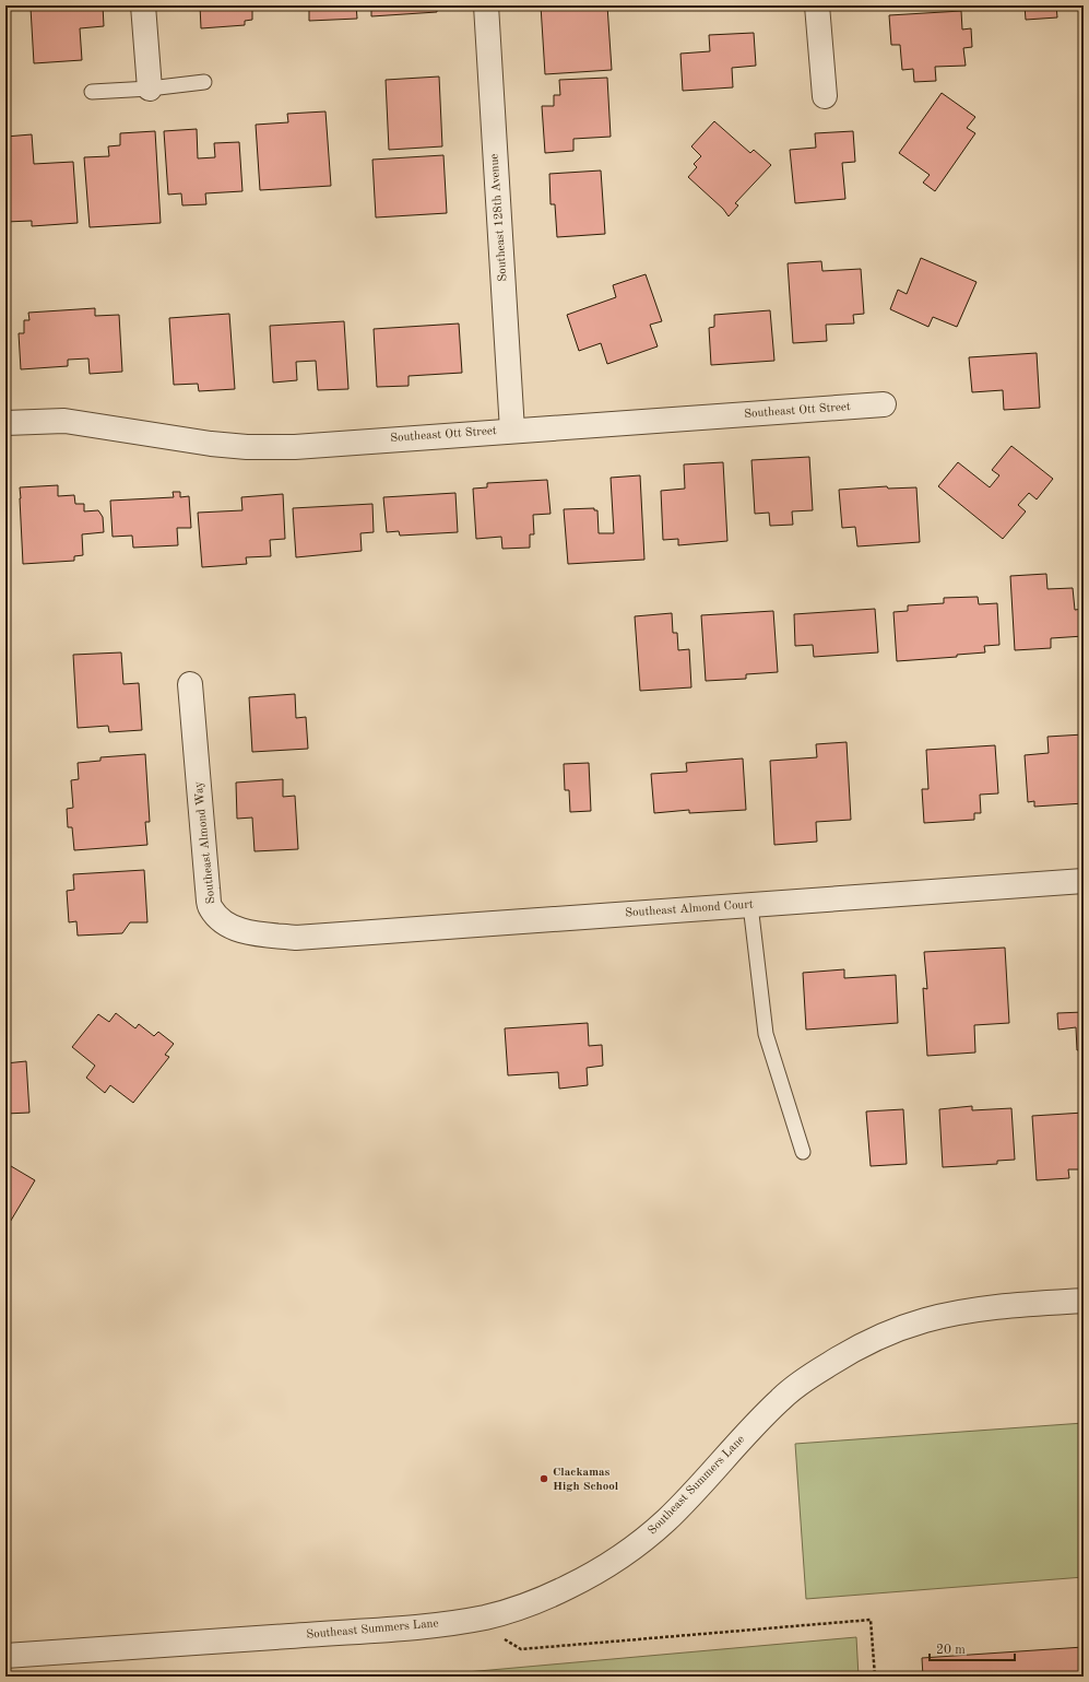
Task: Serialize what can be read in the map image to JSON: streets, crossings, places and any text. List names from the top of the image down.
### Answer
{
  "streets": {
    "street": [
      "Southeast 128th Avenue",
      "Southeast Ott Street",
      "Southeast Almond Way",
      "Southeast Almond Court",
      "Southeast Summers Lane"
    ]
  },
  "crossings": [
    ["Southeast 128th Avenue", "Southeast Ott Street"],
    ["Southeast Almond Way", "Southeast Almond Court"]
  ],
  "places": ["Clackamas High School"],
  "scale_bar": "20 m"
}
